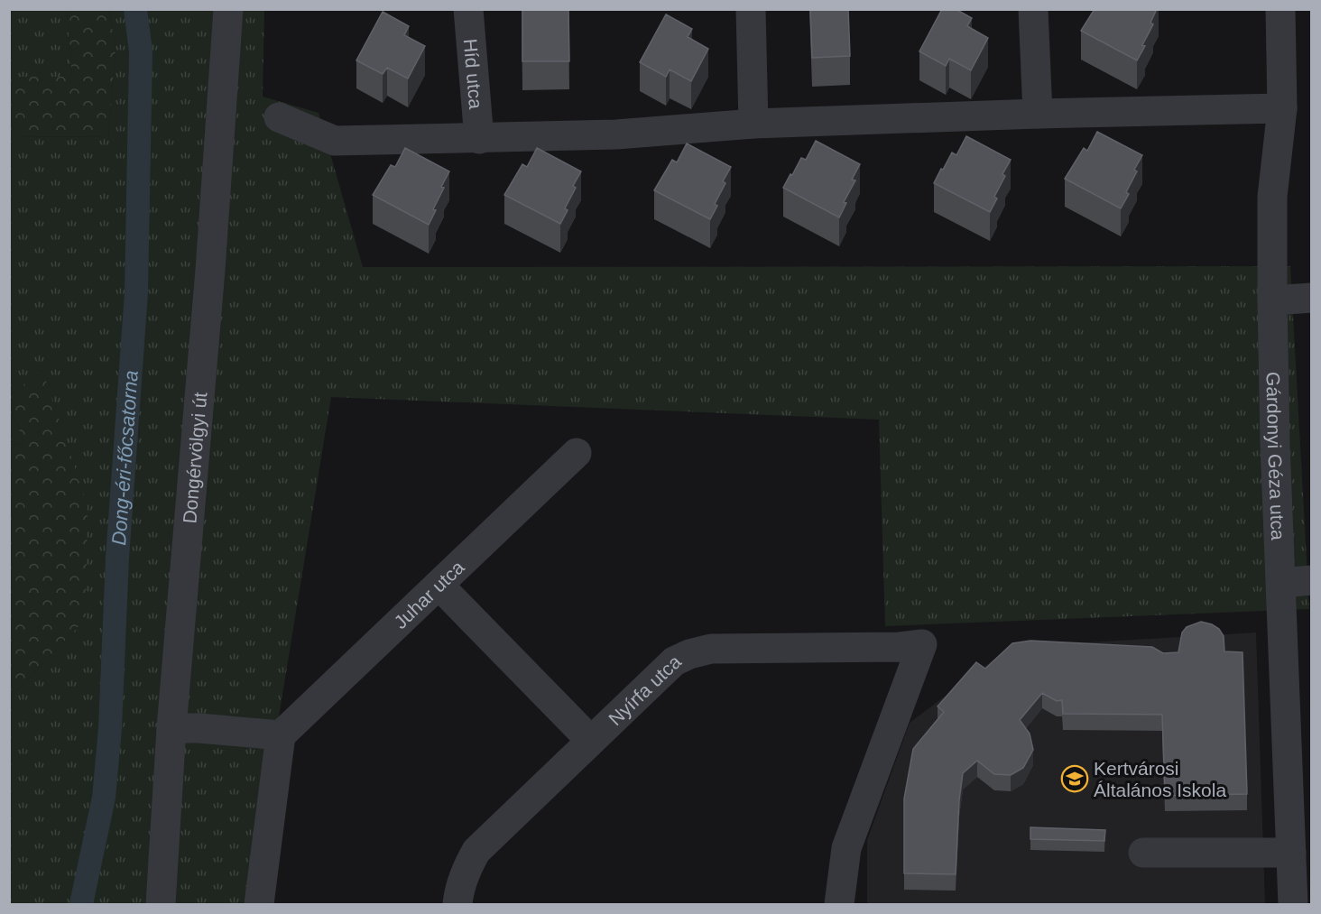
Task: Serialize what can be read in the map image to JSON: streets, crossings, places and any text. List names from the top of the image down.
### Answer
{
  "streets": {
    "street": [
      "Híd utca",
      "Dongérvölgyi út",
      "Gárdonyi Géza utca",
      "Juhar utca",
      "Nyírfa utca"
    ]
  },
  "water": ["Dong-éri-főcsatorna"],
  "places": {
    "school or university": ["Kertvárosi Általános Iskola"]
  }
}
